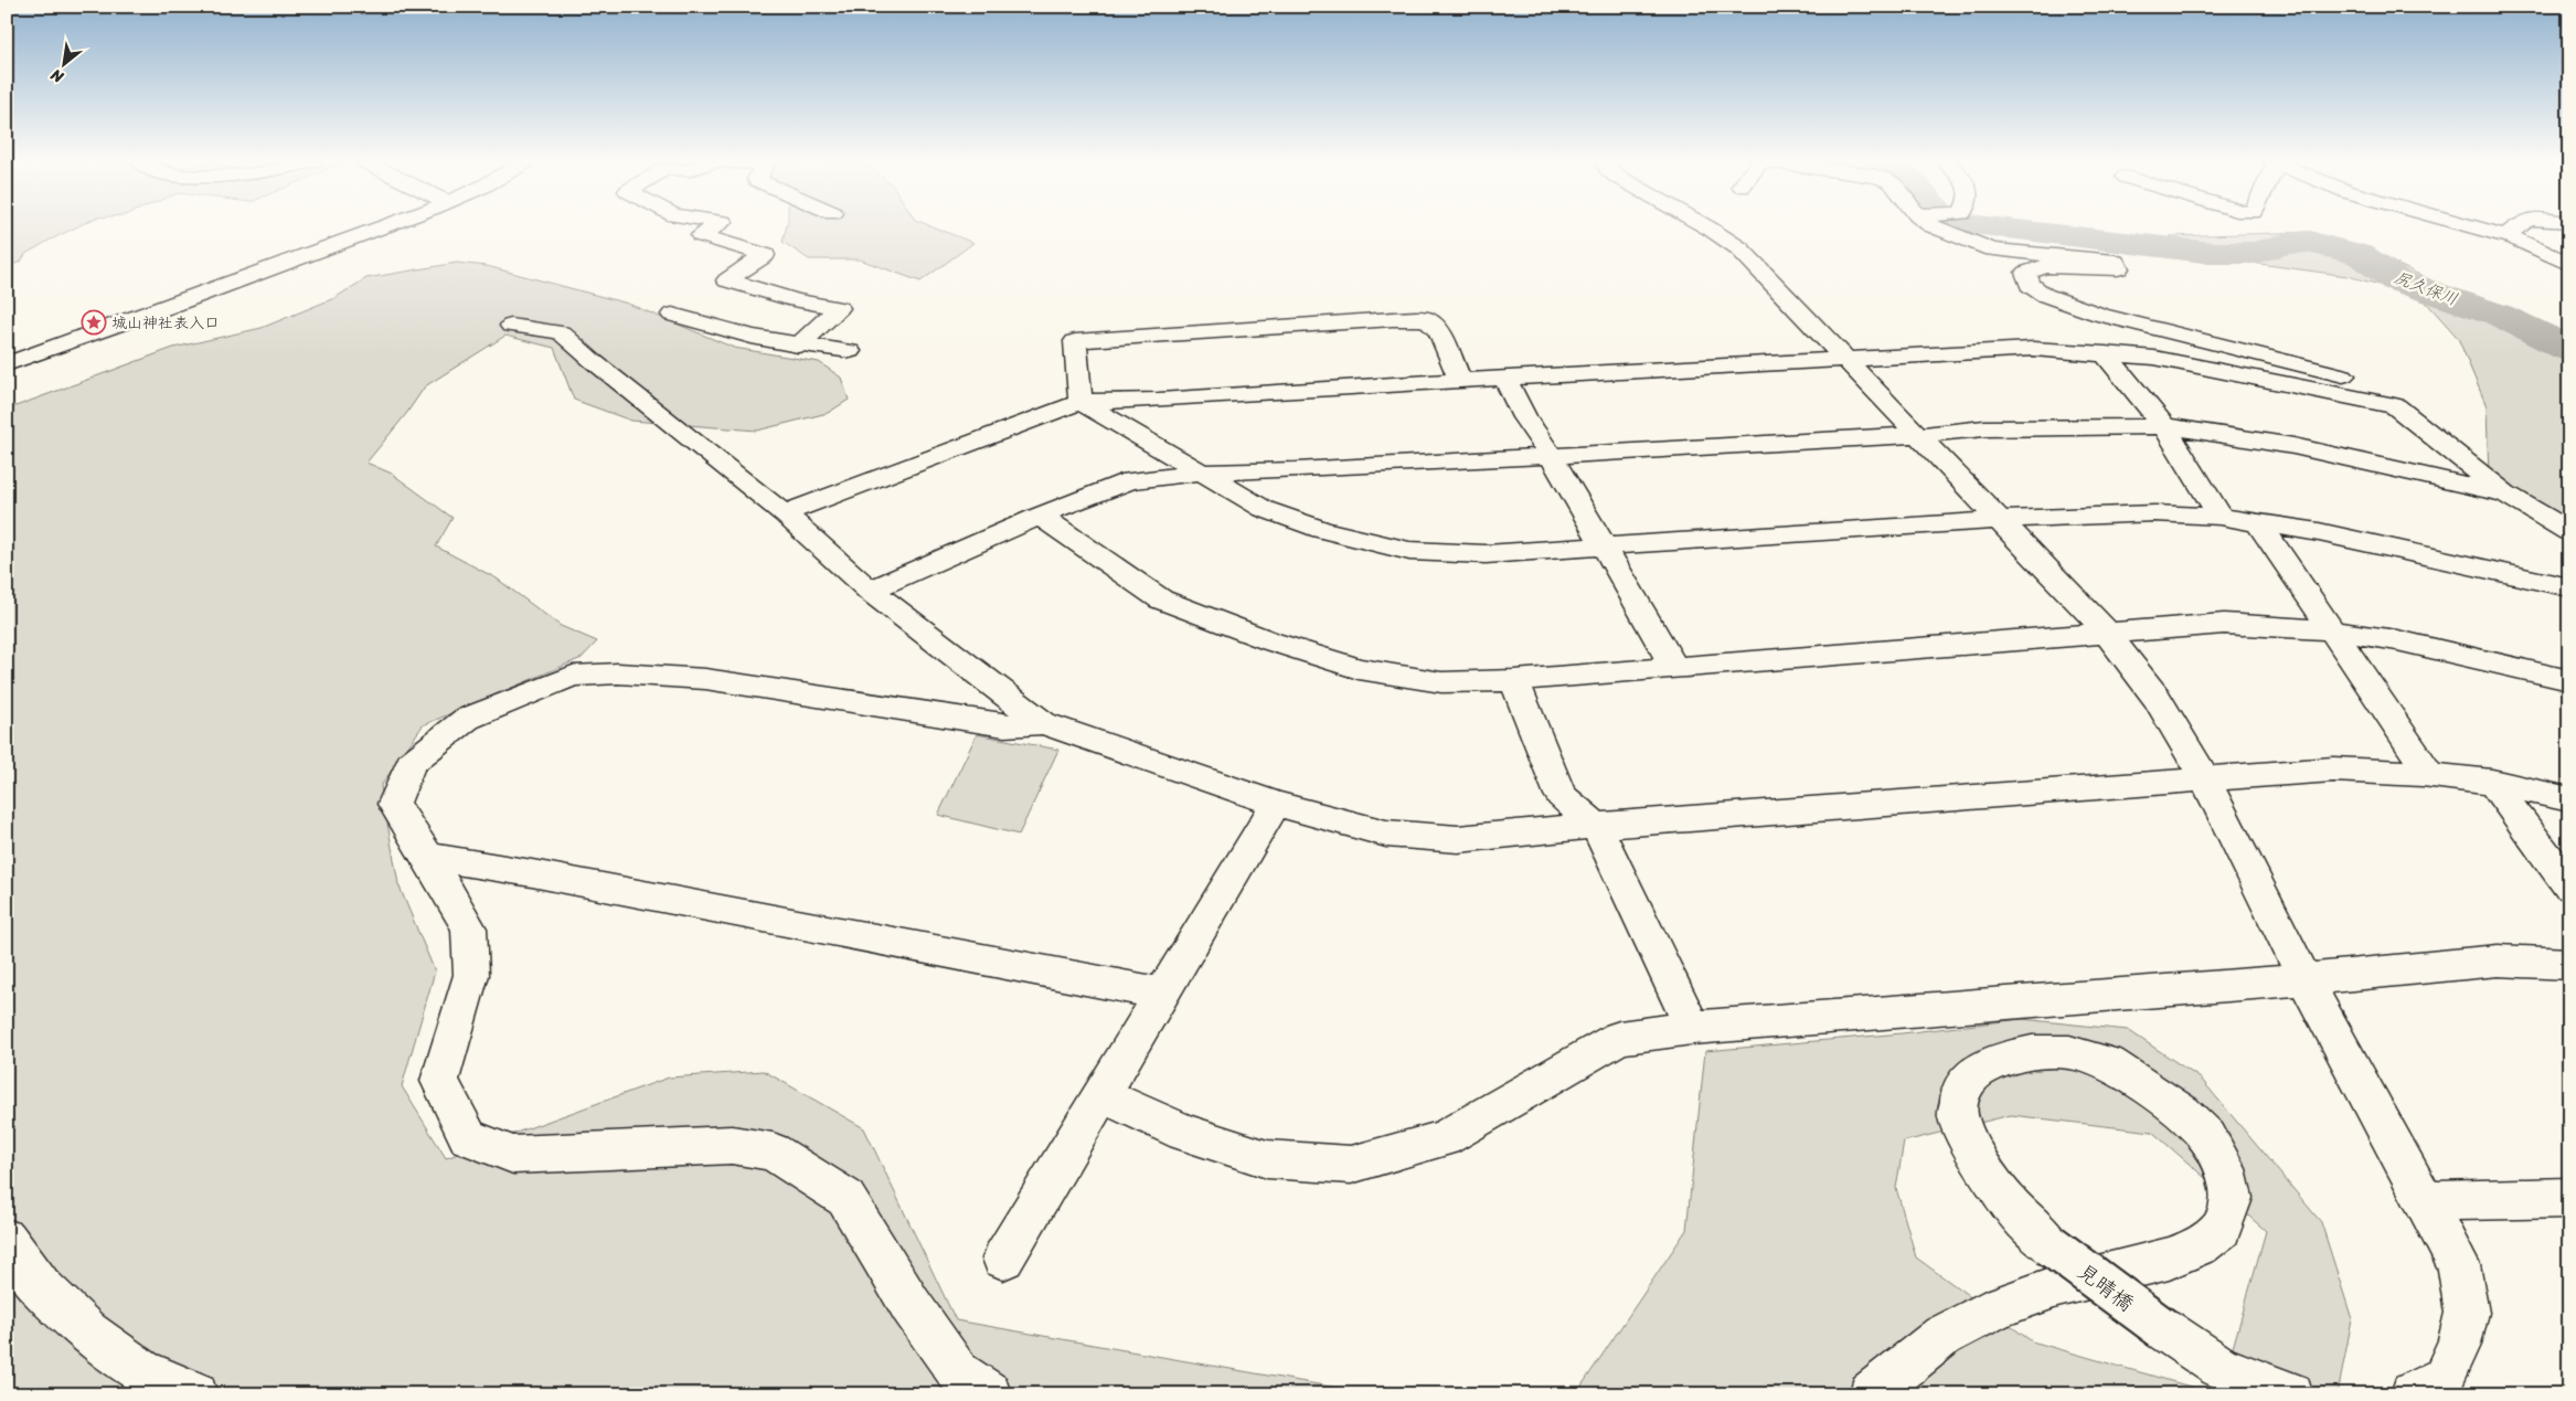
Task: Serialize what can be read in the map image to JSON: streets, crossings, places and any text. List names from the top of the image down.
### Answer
{
  "streets": {
    "street": ["見晴橋"]
  },
  "water": ["尻久保川"],
  "places": {
    "place": ["城山神社表入口"]
  },
  "north": "bottom left"
}
